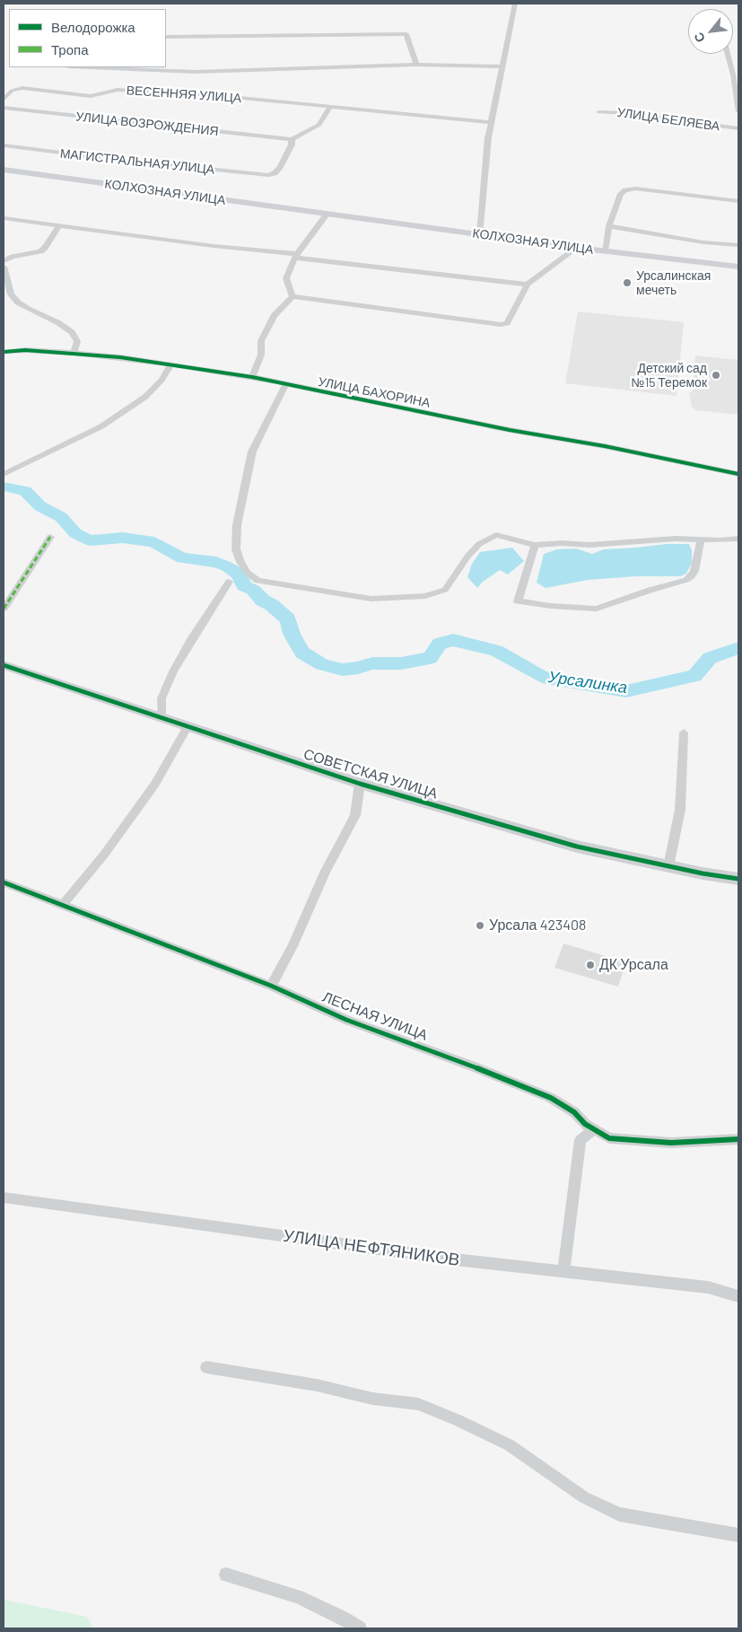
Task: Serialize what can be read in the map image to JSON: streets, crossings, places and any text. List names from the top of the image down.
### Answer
{
  "streets": {
    "main road": ["КОЛХОЗНАЯ УЛИЦА", "СОВЕТСКАЯ УЛИЦА"],
    "street": [
      "ВЕСЕННЯЯ УЛИЦА",
      "УЛИЦА БЕЛЯЕВА",
      "УЛИЦА ВОЗРОЖДЕНИЯ",
      "МАГИСТРАЛЬНАЯ УЛИЦА",
      "УЛИЦА БАХОРИНА",
      "ЛЕСНАЯ УЛИЦА",
      "УЛИЦА НЕФТЯНИКОВ"
    ]
  },
  "crossings": [
    ["УЛИЦА ВОЗРОЖДЕНИЯ", "МАГИСТРАЛЬНАЯ УЛИЦА"]
  ],
  "water": ["Урсалинка"],
  "places": [
    "Урсалинская мечеть",
    "Детский сад №15 Теремок",
    "Урсала 423408",
    "ДК Урсала"
  ],
  "legend": ["Велодорожка", "Тропа"],
  "north": "bottom left"
}
